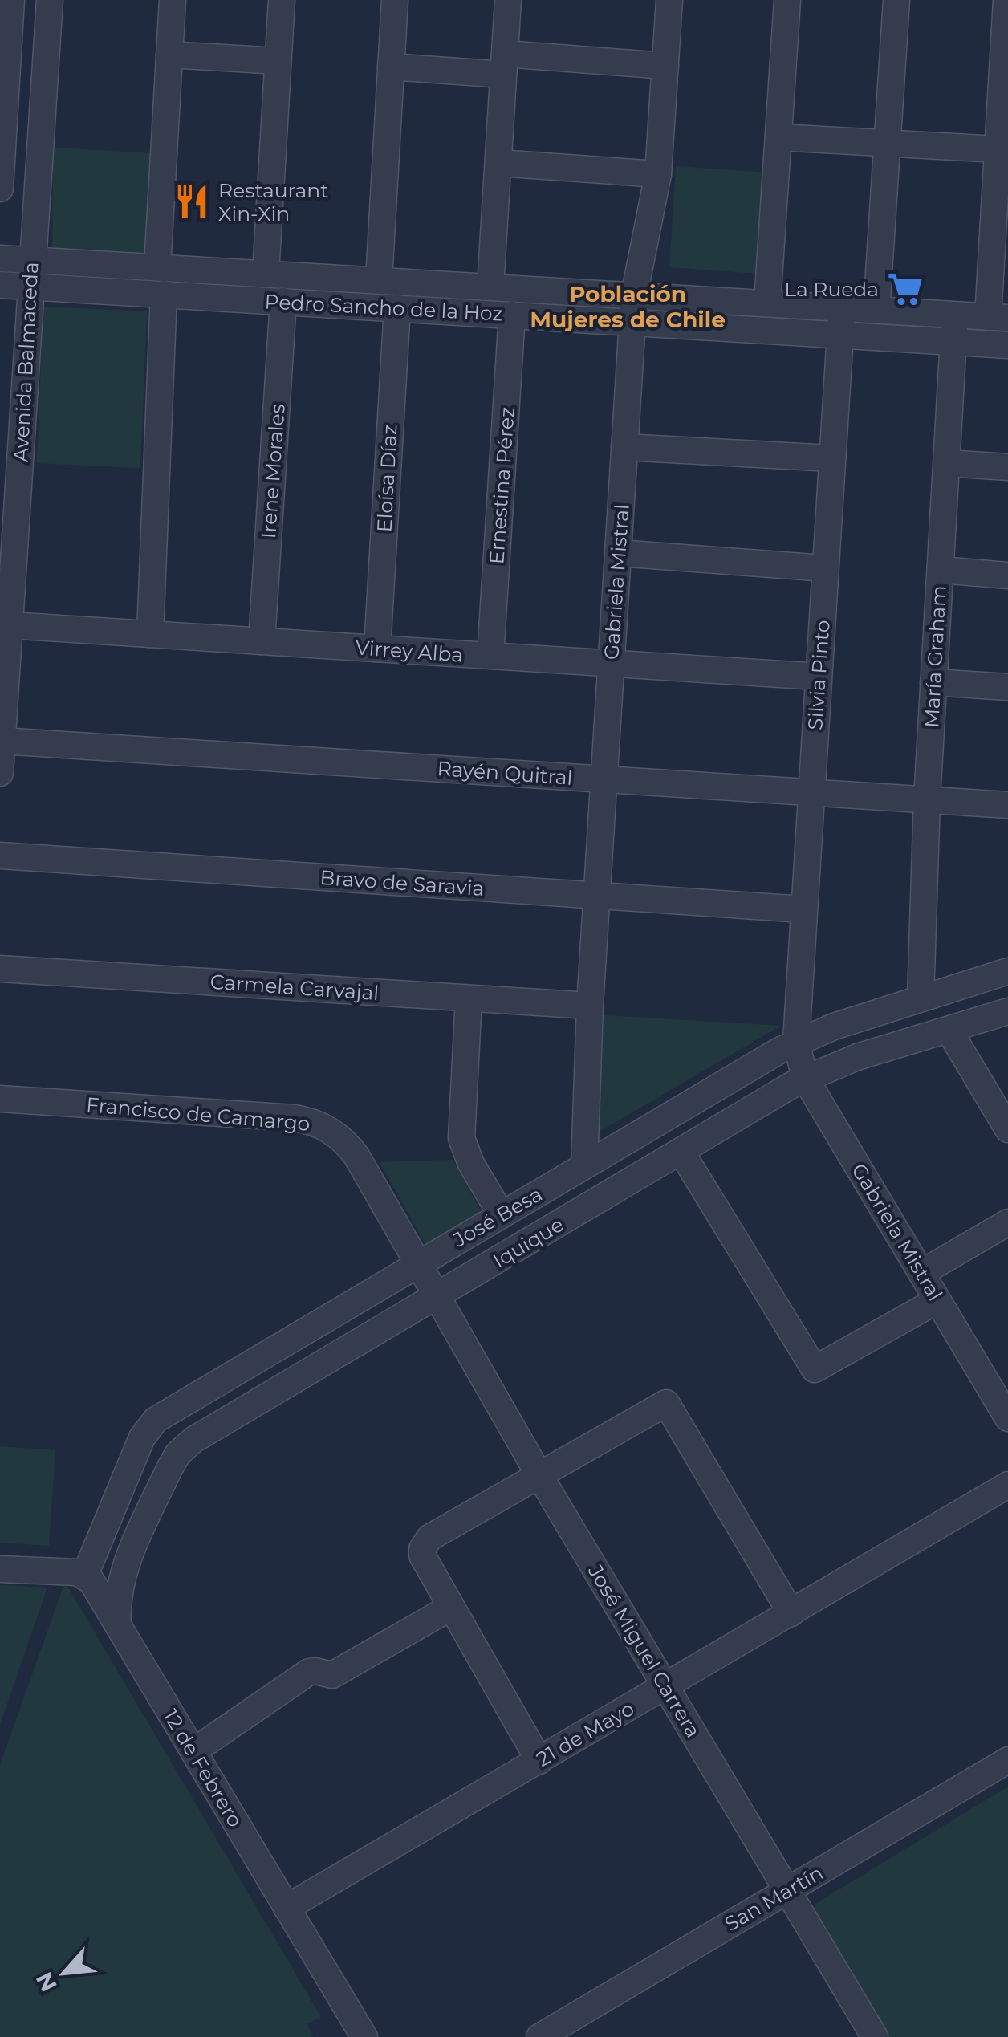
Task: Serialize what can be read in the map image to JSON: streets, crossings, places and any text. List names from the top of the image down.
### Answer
{
  "streets": {
    "street": [
      "Pedro Sancho de la Hoz",
      "Avenida Balmaceda",
      "Irene Morales",
      "Eloísa Díaz",
      "Ernestina Pérez",
      "Gabriela Mistral",
      "Virrey Alba",
      "María Graham",
      "Silvia Pinto",
      "Rayén Quitral",
      "Bravo de Saravia",
      "Carmela Carvajal",
      "Francisco de Camargo",
      "José Besa",
      "Iquique",
      "José Miguel Carrera",
      "21 de Mayo",
      "12 de Febrero",
      "San Martín"
    ]
  },
  "crossings": [
    ["Pedro Sancho de la Hoz", "Avenida Balmaceda"],
    ["Pedro Sancho de la Hoz", "Irene Morales"],
    ["Pedro Sancho de la Hoz", "Eloísa Díaz"],
    ["Pedro Sancho de la Hoz", "Ernestina Pérez"],
    ["Pedro Sancho de la Hoz", "Gabriela Mistral"],
    ["Pedro Sancho de la Hoz", "María Graham"],
    ["Pedro Sancho de la Hoz", "Silvia Pinto"],
    ["Avenida Balmaceda", "Virrey Alba"],
    ["Avenida Balmaceda", "Rayén Quitral"],
    ["Irene Morales", "Virrey Alba"],
    ["Eloísa Díaz", "Virrey Alba"],
    ["Ernestina Pérez", "Virrey Alba"],
    ["Gabriela Mistral", "Virrey Alba"],
    ["Gabriela Mistral", "Silvia Pinto"],
    ["Gabriela Mistral", "Rayén Quitral"],
    ["Gabriela Mistral", "Bravo de Saravia"],
    ["Gabriela Mistral", "Carmela Carvajal"],
    ["Gabriela Mistral", "José Besa"],
    ["Gabriela Mistral", "Iquique"],
    ["Virrey Alba", "Silvia Pinto"],
    ["María Graham", "Rayén Quitral"],
    ["María Graham", "José Besa"],
    ["Silvia Pinto", "Rayén Quitral"],
    ["Silvia Pinto", "Bravo de Saravia"],
    ["Silvia Pinto", "José Besa"],
    ["Francisco de Camargo", "José Besa"],
    ["Francisco de Camargo", "José Miguel Carrera"],
    ["José Besa", "José Miguel Carrera"],
    ["José Besa", "12 de Febrero"],
    ["Iquique", "José Miguel Carrera"],
    ["Iquique", "12 de Febrero"],
    ["José Miguel Carrera", "21 de Mayo"],
    ["José Miguel Carrera", "San Martín"],
    ["21 de Mayo", "12 de Febrero"]
  ],
  "districts": ["Población Mujeres de Chile"],
  "places": {
    "restaurant": ["Restaurant Xin-Xin"],
    "supermarket": ["La Rueda"]
  },
  "north": "bottom left"
}
